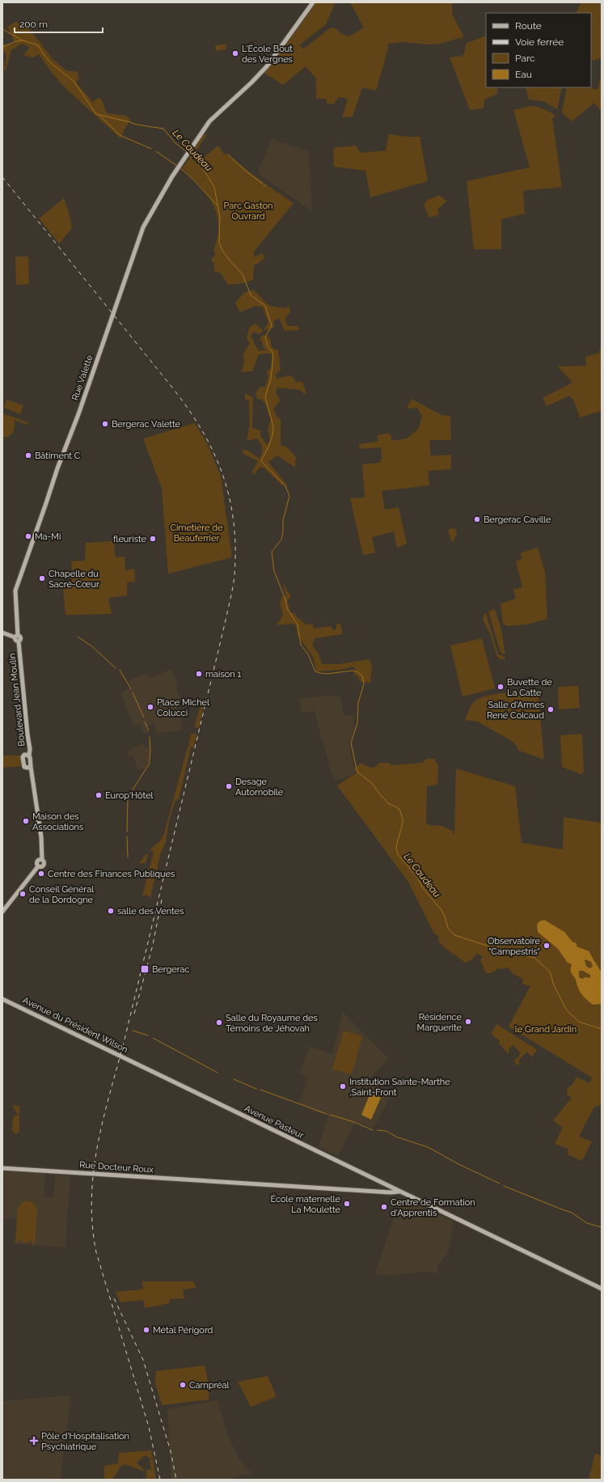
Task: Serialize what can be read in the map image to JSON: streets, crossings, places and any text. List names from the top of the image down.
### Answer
{
  "streets": {
    "main road": [
      "Rue Valette",
      "Boulevard Jean Moulin",
      "Avenue du Président Wilson",
      "Avenue Pasteur",
      "Rue Docteur Roux"
    ]
  },
  "crossings": [
    ["Rue Valette", "Boulevard Jean Moulin"],
    ["Avenue du Président Wilson", "Avenue Pasteur"],
    ["Avenue Pasteur", "Rue Docteur Roux"]
  ],
  "water": ["Le Caudeau"],
  "parks": ["Parc Gaston Ouvrard", "Cimetière de Beauferrier", "le Grand Jardin"],
  "places": {
    "other": [
      "L'École Bout des Vergnes",
      "Bergerac Valette",
      "Bâtiment C",
      "Bergerac Caville",
      "Ma-Mi",
      "fleuriste",
      "Chapelle du Sacré-Cœur",
      "maison 1",
      "Buvette de La Catte",
      "Place Michel Colucci",
      "Salle d'Armes René Coicaud",
      "Desage Automobile",
      "Europ'Hôtel",
      "Maison des Associations",
      "Centre des Finances Publiques",
      "Conseil Général de la Dordogne",
      "salle des Ventes",
      "Observatoire \"Campestris\"",
      "Résidence Marguerite",
      "Salle du Royaume des Témoins de Jéhovah",
      "Institution Sainte-Marthe ,Saint-Front",
      "École maternelle La Moulette",
      "Centre de Formation d'Apprentis",
      "Métal Périgord",
      "Campréal"
    ],
    "transit": ["Bergerac"],
    "health": ["Pôle d'Hospitalisation Psychiatrique"]
  },
  "legend": [
    "Route",
    "Voie ferrée",
    "Parc",
    "Eau"
  ],
  "scale_bar": "200 m"
}
